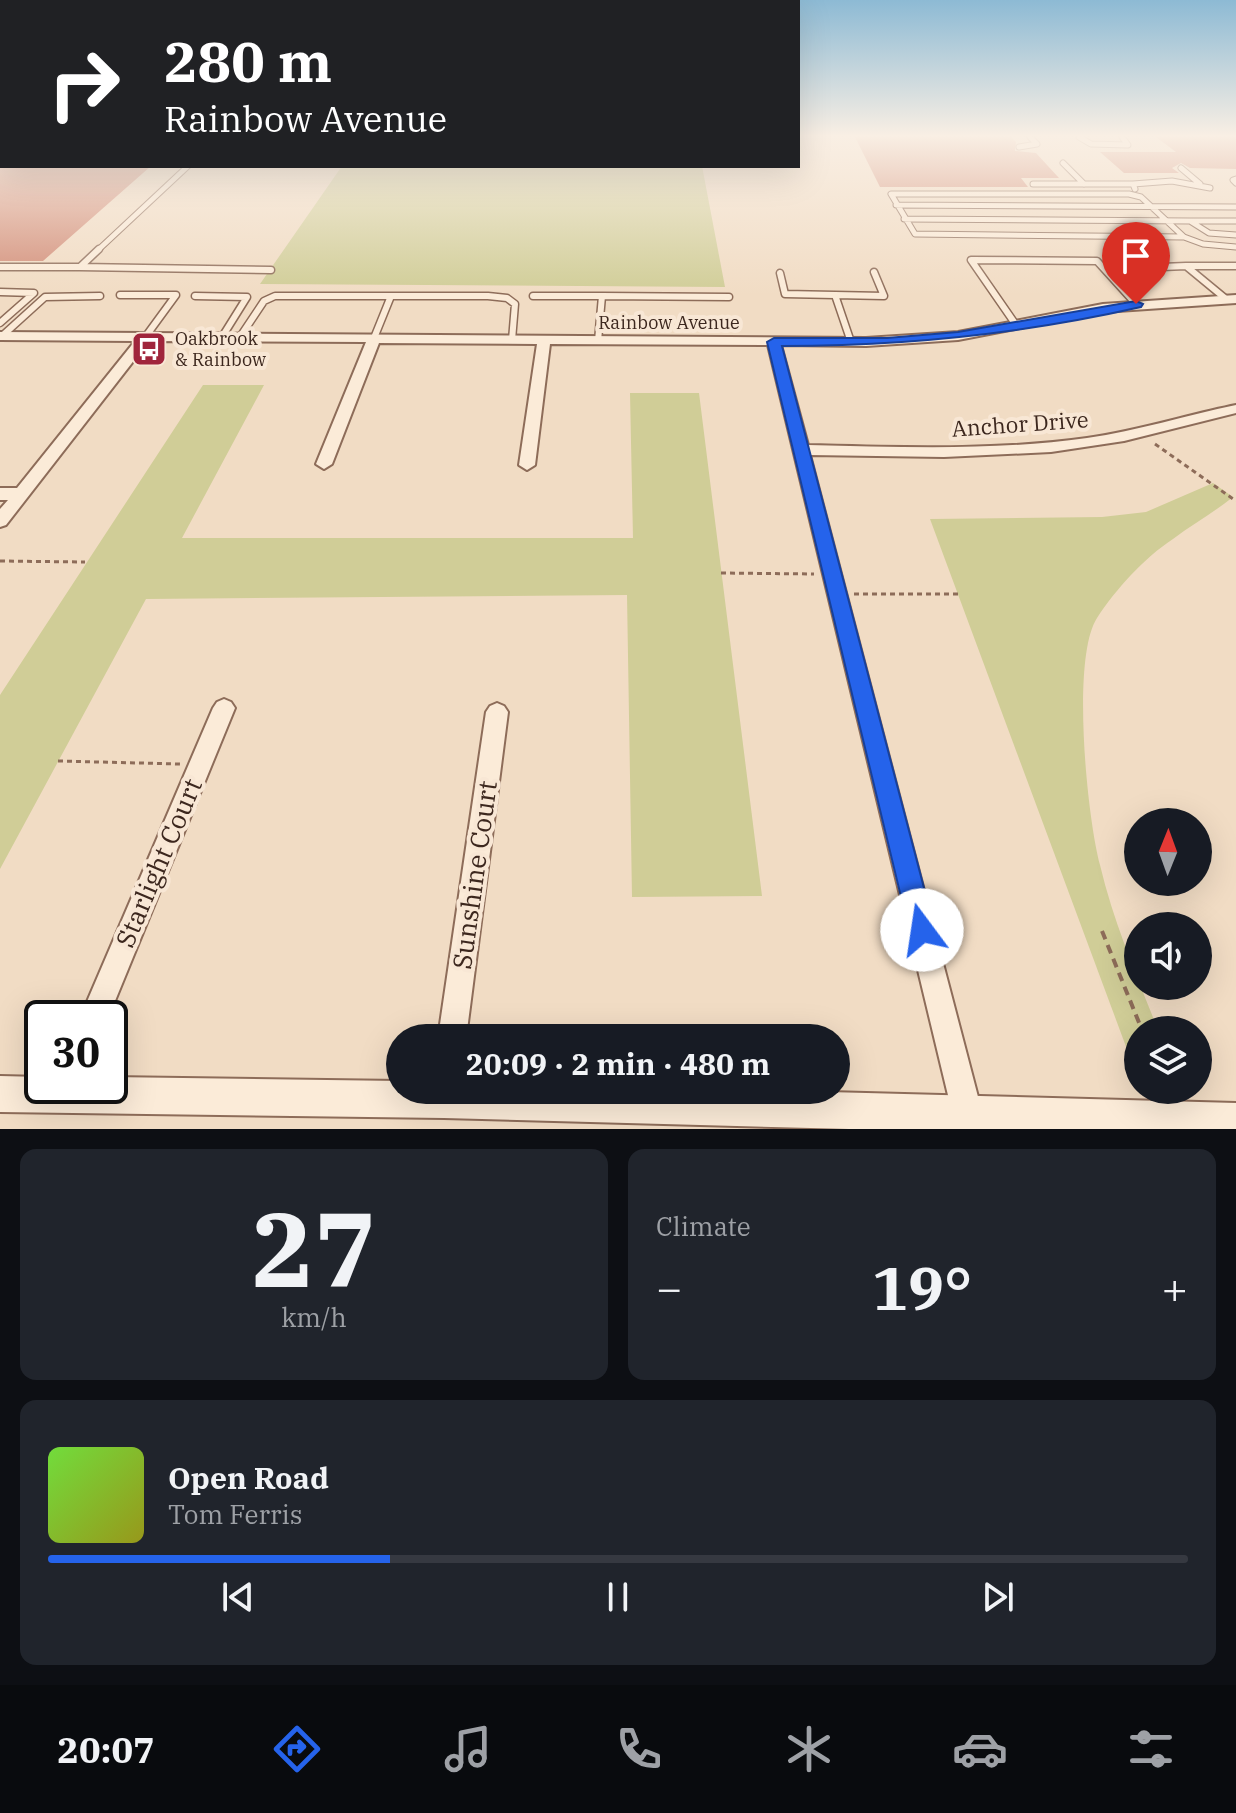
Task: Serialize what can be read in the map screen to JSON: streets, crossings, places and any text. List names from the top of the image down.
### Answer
{
  "streets": {
    "street": [
      "Rainbow Avenue",
      "Anchor Drive",
      "Starlight Court",
      "Sunshine Court"
    ]
  },
  "places": {
    "bus stop": ["Oakbrook & Rainbow"]
  },
  "north": "top",
  "page": {
    "turn": ["280 m", "Rainbow Avenue"],
    "limit": "30",
    "trip": "20:09 · 2 min · 480 m",
    "tile": [
      ["27", "km/h"],
      "Climate"
    ],
    "heat": ["−", "19°", "+"],
    "song": ["Open Road", "Tom Ferris"],
    "tabs": "20:07"
  }
}
